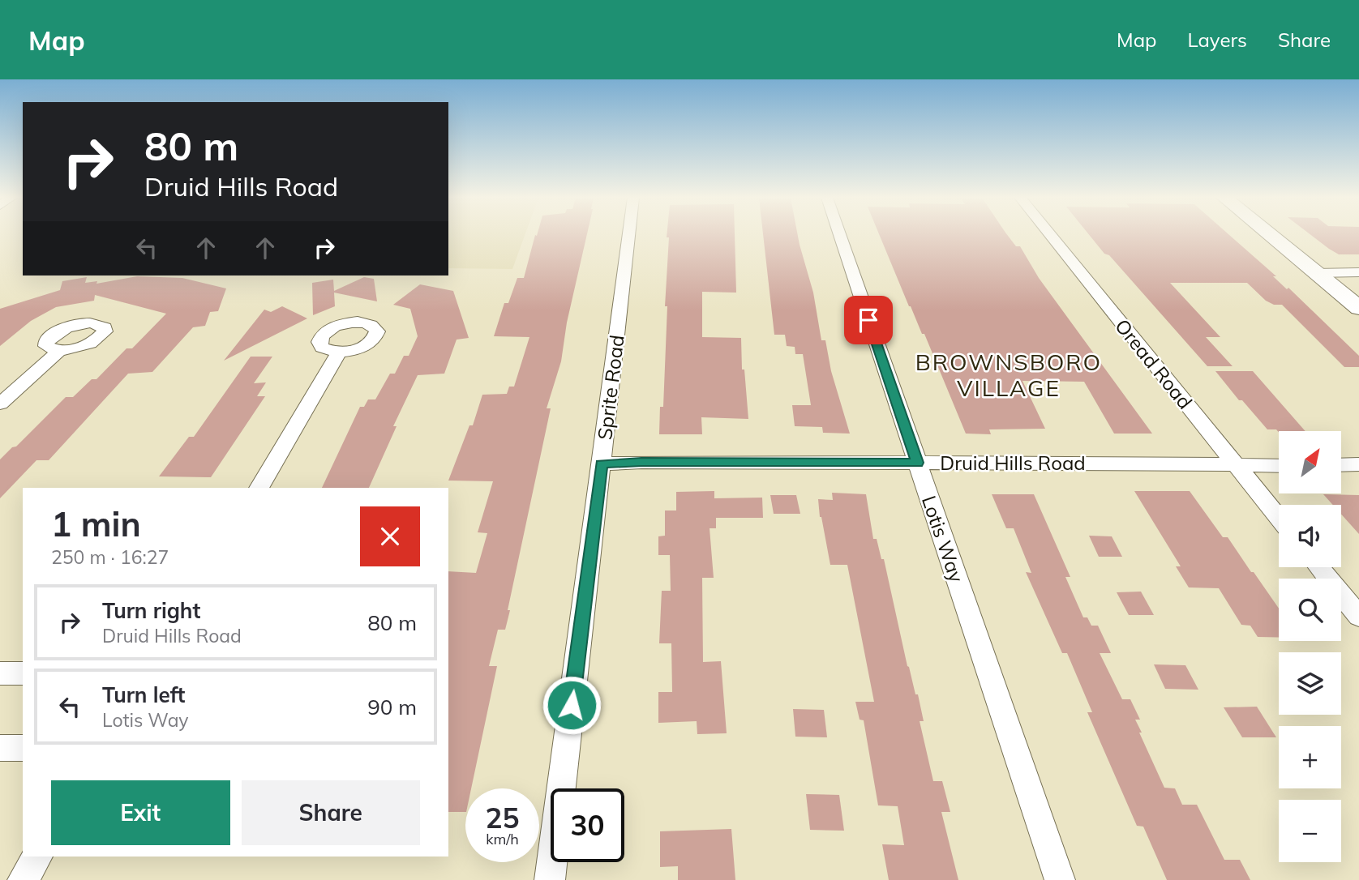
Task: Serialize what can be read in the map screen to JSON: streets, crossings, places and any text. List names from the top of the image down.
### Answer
{
  "streets": {
    "street": [
      "Oread Road",
      "Sprite Road",
      "Druid Hills Road",
      "Lotis Way"
    ]
  },
  "crossings": [
    ["Oread Road", "Druid Hills Road"],
    ["Sprite Road", "Druid Hills Road"],
    ["Druid Hills Road", "Lotis Way"]
  ],
  "districts": ["BROWNSBORO VILLAGE"],
  "north": "top right",
  "page": {
    "header": "Map",
    "nav": ["Map", "Layers", "Share"],
    "turn": ["80 m", "Druid Hills Road"],
    "map_buttons": ["+", "−"],
    "heading": ["1 min", "250 m · 16:27"],
    "list": [
      {
        "name": "Turn right",
        "note": "Druid Hills Road",
        "value": "80 m"
      },
      {
        "name": "Turn left",
        "note": "Lotis Way",
        "value": "90 m"
      }
    ],
    "buttons": ["Exit", "Share"],
    "speed": "25 km/h",
    "limit": "30"
  }
}
